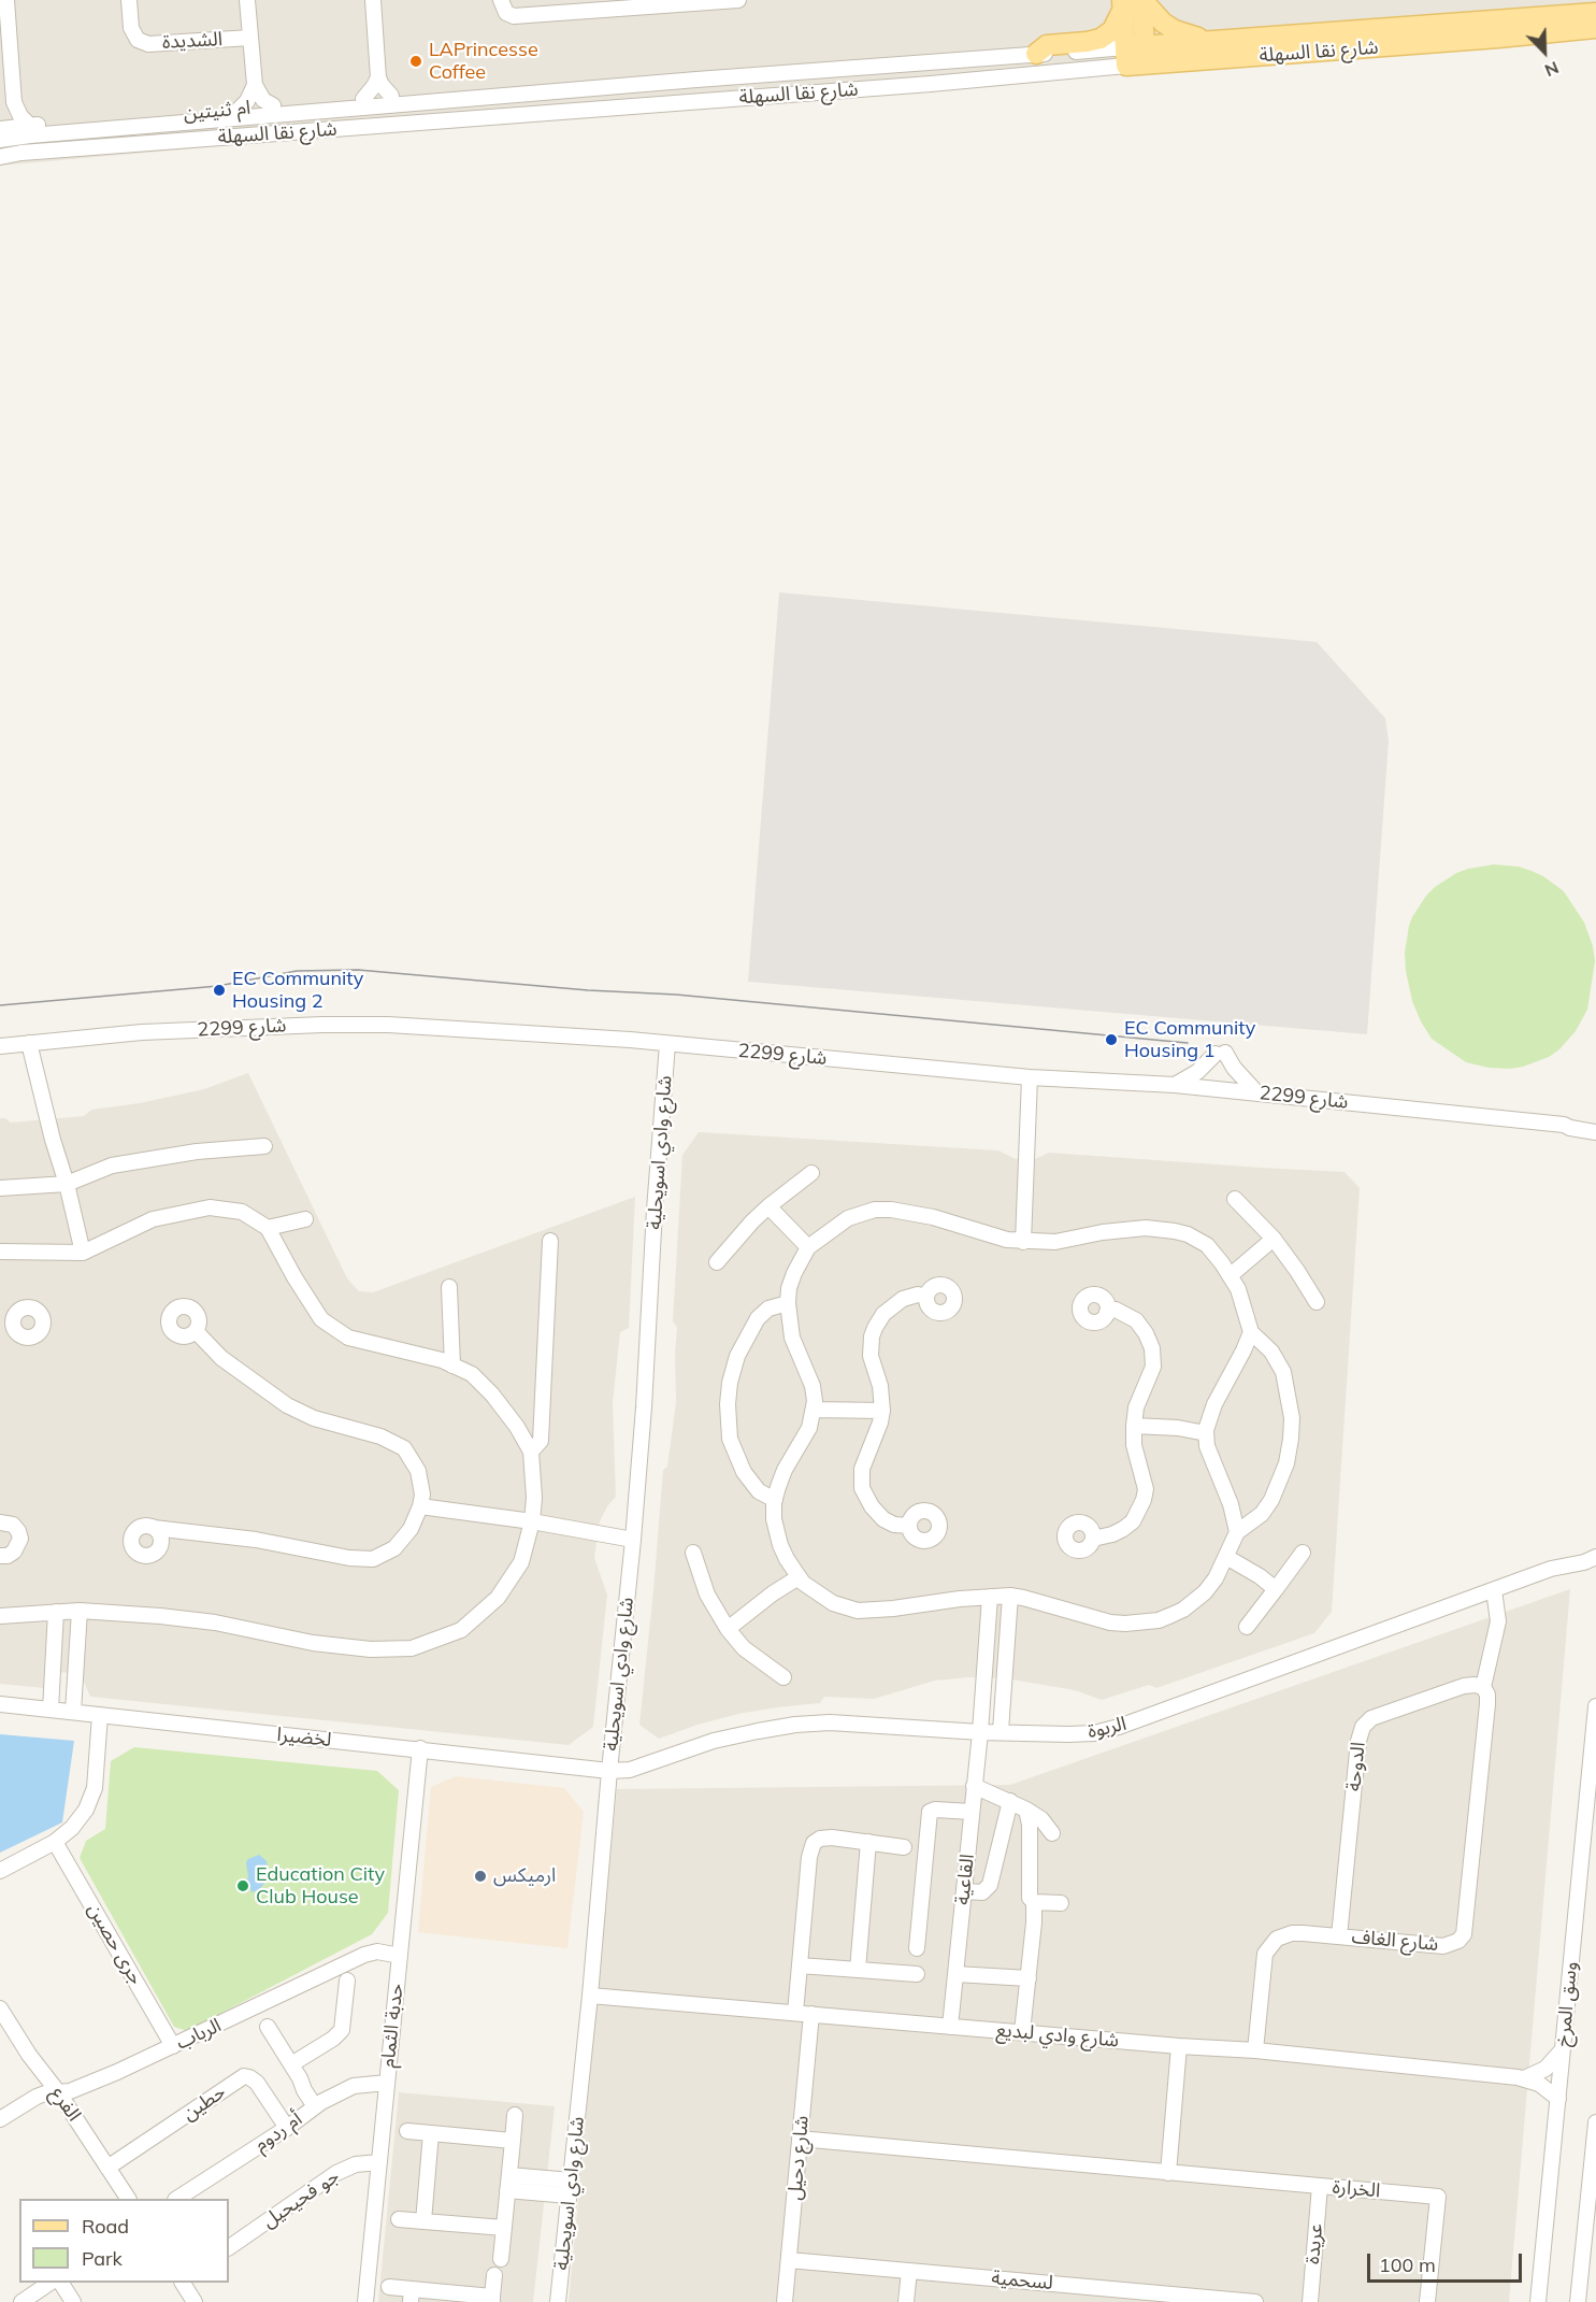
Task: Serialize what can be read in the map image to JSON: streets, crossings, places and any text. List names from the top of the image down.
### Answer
{
  "streets": {
    "main road": ["شارع نقا السهلة"],
    "street": [
      "الشديدة",
      "ام ثنيتين",
      "شارع 2299",
      "شارع وادي اسويحلية",
      "الربوة",
      "لخضيرا",
      "الدوحة",
      "القاعية",
      "شارع الغاف",
      "جرى حصين",
      "وسق المرخ",
      "حدبة الثمام",
      "الرباب",
      "شارع وادي لبديع",
      "حطين",
      "الفرع",
      "أم ردوم",
      "شارع دحيل",
      "الخرارة",
      "جو فحيحيل",
      "عريدة",
      "لسحمية"
    ]
  },
  "crossings": [
    ["شارع نقا السهلة", "ام ثنيتين"],
    ["شارع 2299", "شارع وادي اسويحلية"],
    ["شارع وادي اسويحلية", "الربوة"],
    ["شارع وادي اسويحلية", "لخضيرا"],
    ["شارع وادي اسويحلية", "شارع وادي لبديع"],
    ["الربوة", "لخضيرا"],
    ["الربوة", "القاعية"],
    ["لخضيرا", "حدبة الثمام"],
    ["الدوحة", "شارع الغاف"],
    ["القاعية", "شارع وادي لبديع"],
    ["شارع الغاف", "شارع وادي لبديع"],
    ["جرى حصين", "الرباب"],
    ["وسق المرخ", "شارع وادي لبديع"],
    ["حدبة الثمام", "الرباب"],
    ["حدبة الثمام", "أم ردوم"],
    ["حدبة الثمام", "جو فحيحيل"],
    ["الرباب", "الفرع"],
    ["شارع وادي لبديع", "شارع دحيل"],
    ["حطين", "الفرع"],
    ["حطين", "أم ردوم"],
    ["شارع دحيل", "الخرارة"],
    ["شارع دحيل", "لسحمية"],
    ["الخرارة", "عريدة"]
  ],
  "places": [
    "LAPrincesse Coffee",
    "EC Community Housing 2",
    "EC Community Housing 1",
    "ارميكس",
    "Education City Club House"
  ],
  "legend": ["Road", "Park"],
  "scale_bar": "100 m",
  "north": "bottom right"
}
